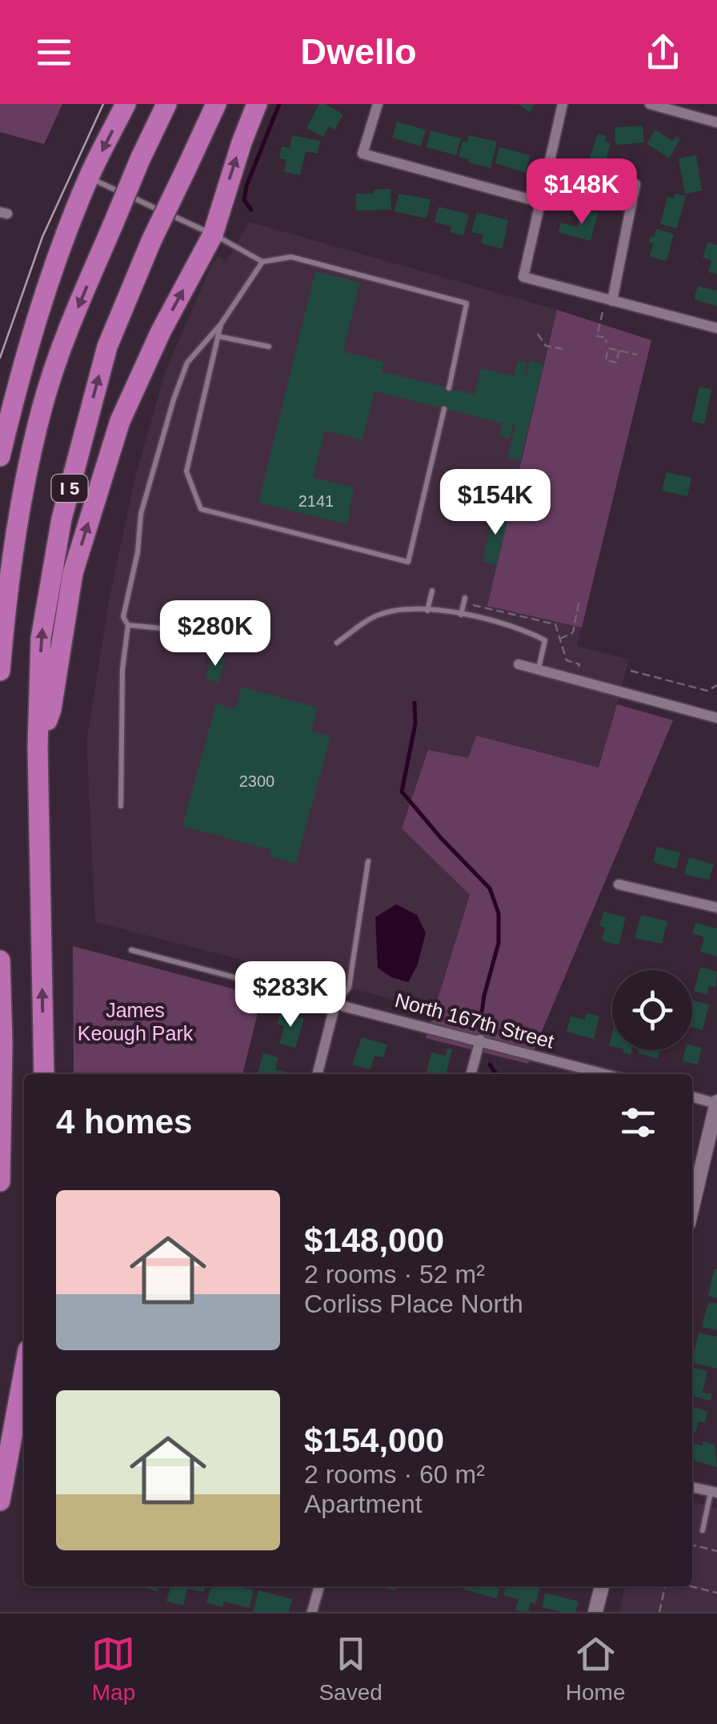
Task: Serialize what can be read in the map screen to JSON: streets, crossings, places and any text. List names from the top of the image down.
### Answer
{
  "streets": {
    "highway": ["I 5"],
    "street": ["North 167th Street"]
  },
  "parks": ["James Keough Park"],
  "house_numbers": ["2141", "2300"],
  "page": {
    "header": "Dwello",
    "price": [
      "$148K",
      "$154K",
      "$280K",
      "$283K"
    ],
    "heading": "4 homes",
    "list": [
      {
        "name": "$148,000",
        "note": "2 rooms · 52 m² · Corliss Place North"
      },
      {
        "name": "$154,000",
        "note": "2 rooms · 60 m² · Apartment"
      }
    ],
    "tabs": ["Map", "Saved", "Home"]
  }
}
